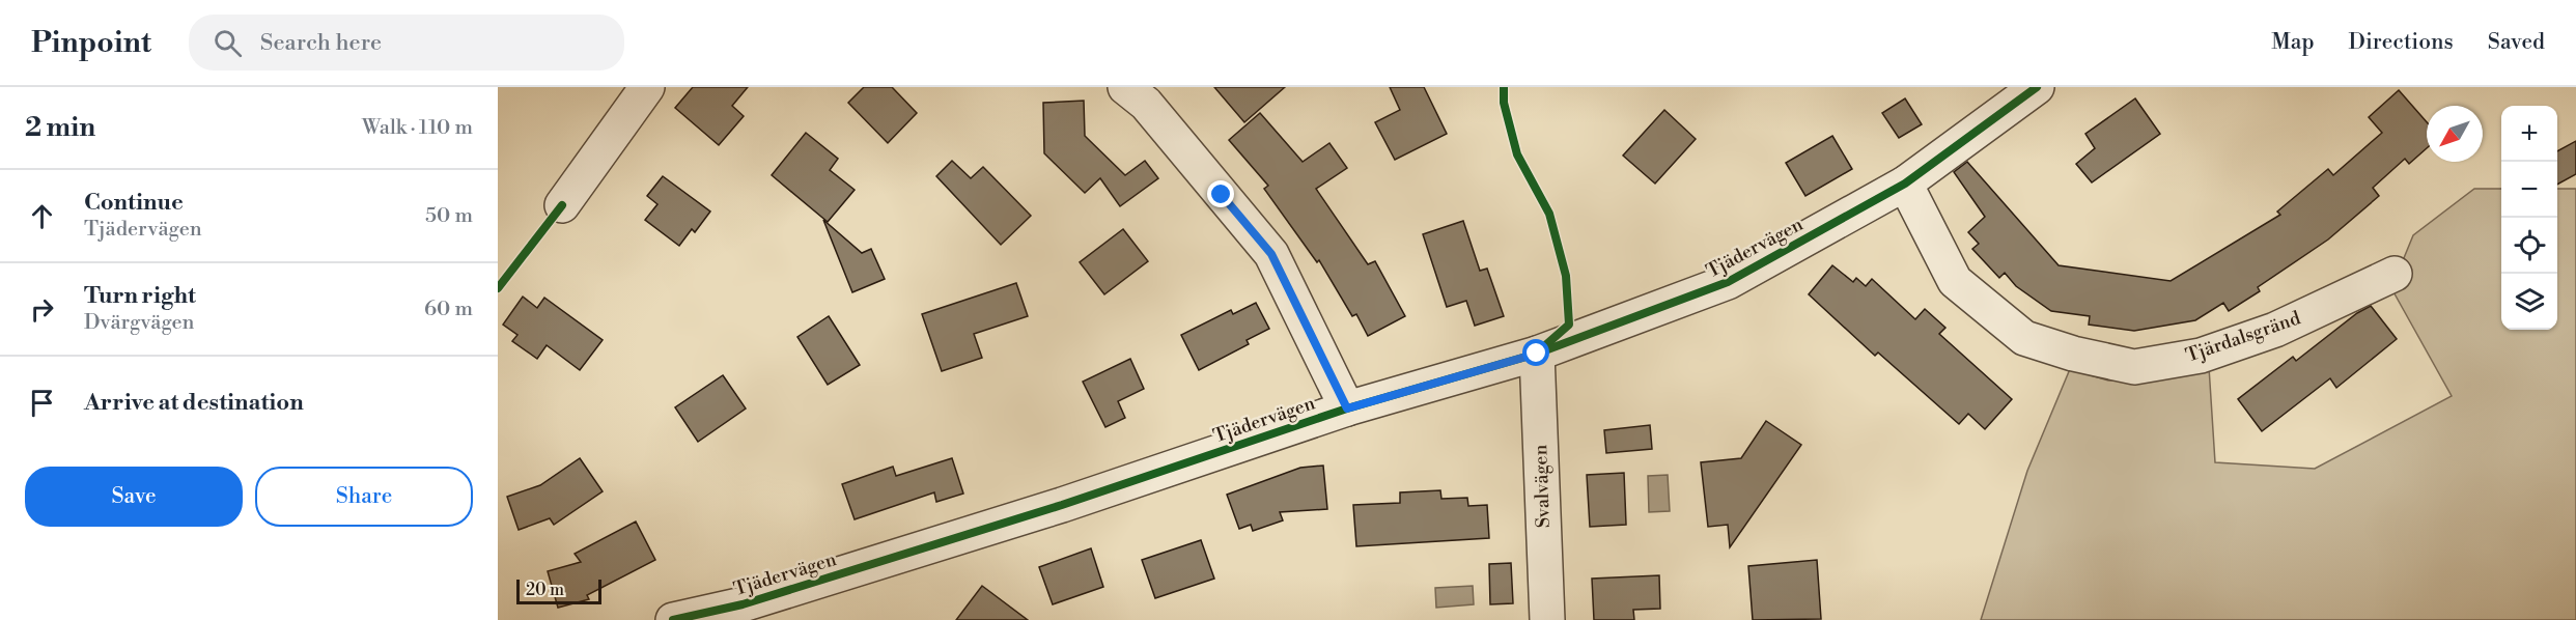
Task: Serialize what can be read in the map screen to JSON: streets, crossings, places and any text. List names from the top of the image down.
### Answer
{
  "streets": {
    "street": ["Tjädervägen", "Tjärdalsgränd", "Svalvägen"]
  },
  "crossings": [
    ["Tjädervägen", "Tjärdalsgränd"],
    ["Tjädervägen", "Svalvägen"]
  ],
  "scale_bar": "20 m",
  "north": "bottom left",
  "page": {
    "header": "Pinpoint",
    "search": "Search here",
    "nav": ["Map", "Directions", "Saved"],
    "heading": ["2 min", "Walk · 110 m"],
    "map_buttons": ["+", "−"],
    "list": [
      ["Continue", "Tjädervägen", "50 m"],
      ["Turn right", "Dvärgvägen", "60 m"],
      "Arrive at destination"
    ],
    "buttons": ["Save", "Share"],
    "scale": "20 m"
  }
}
